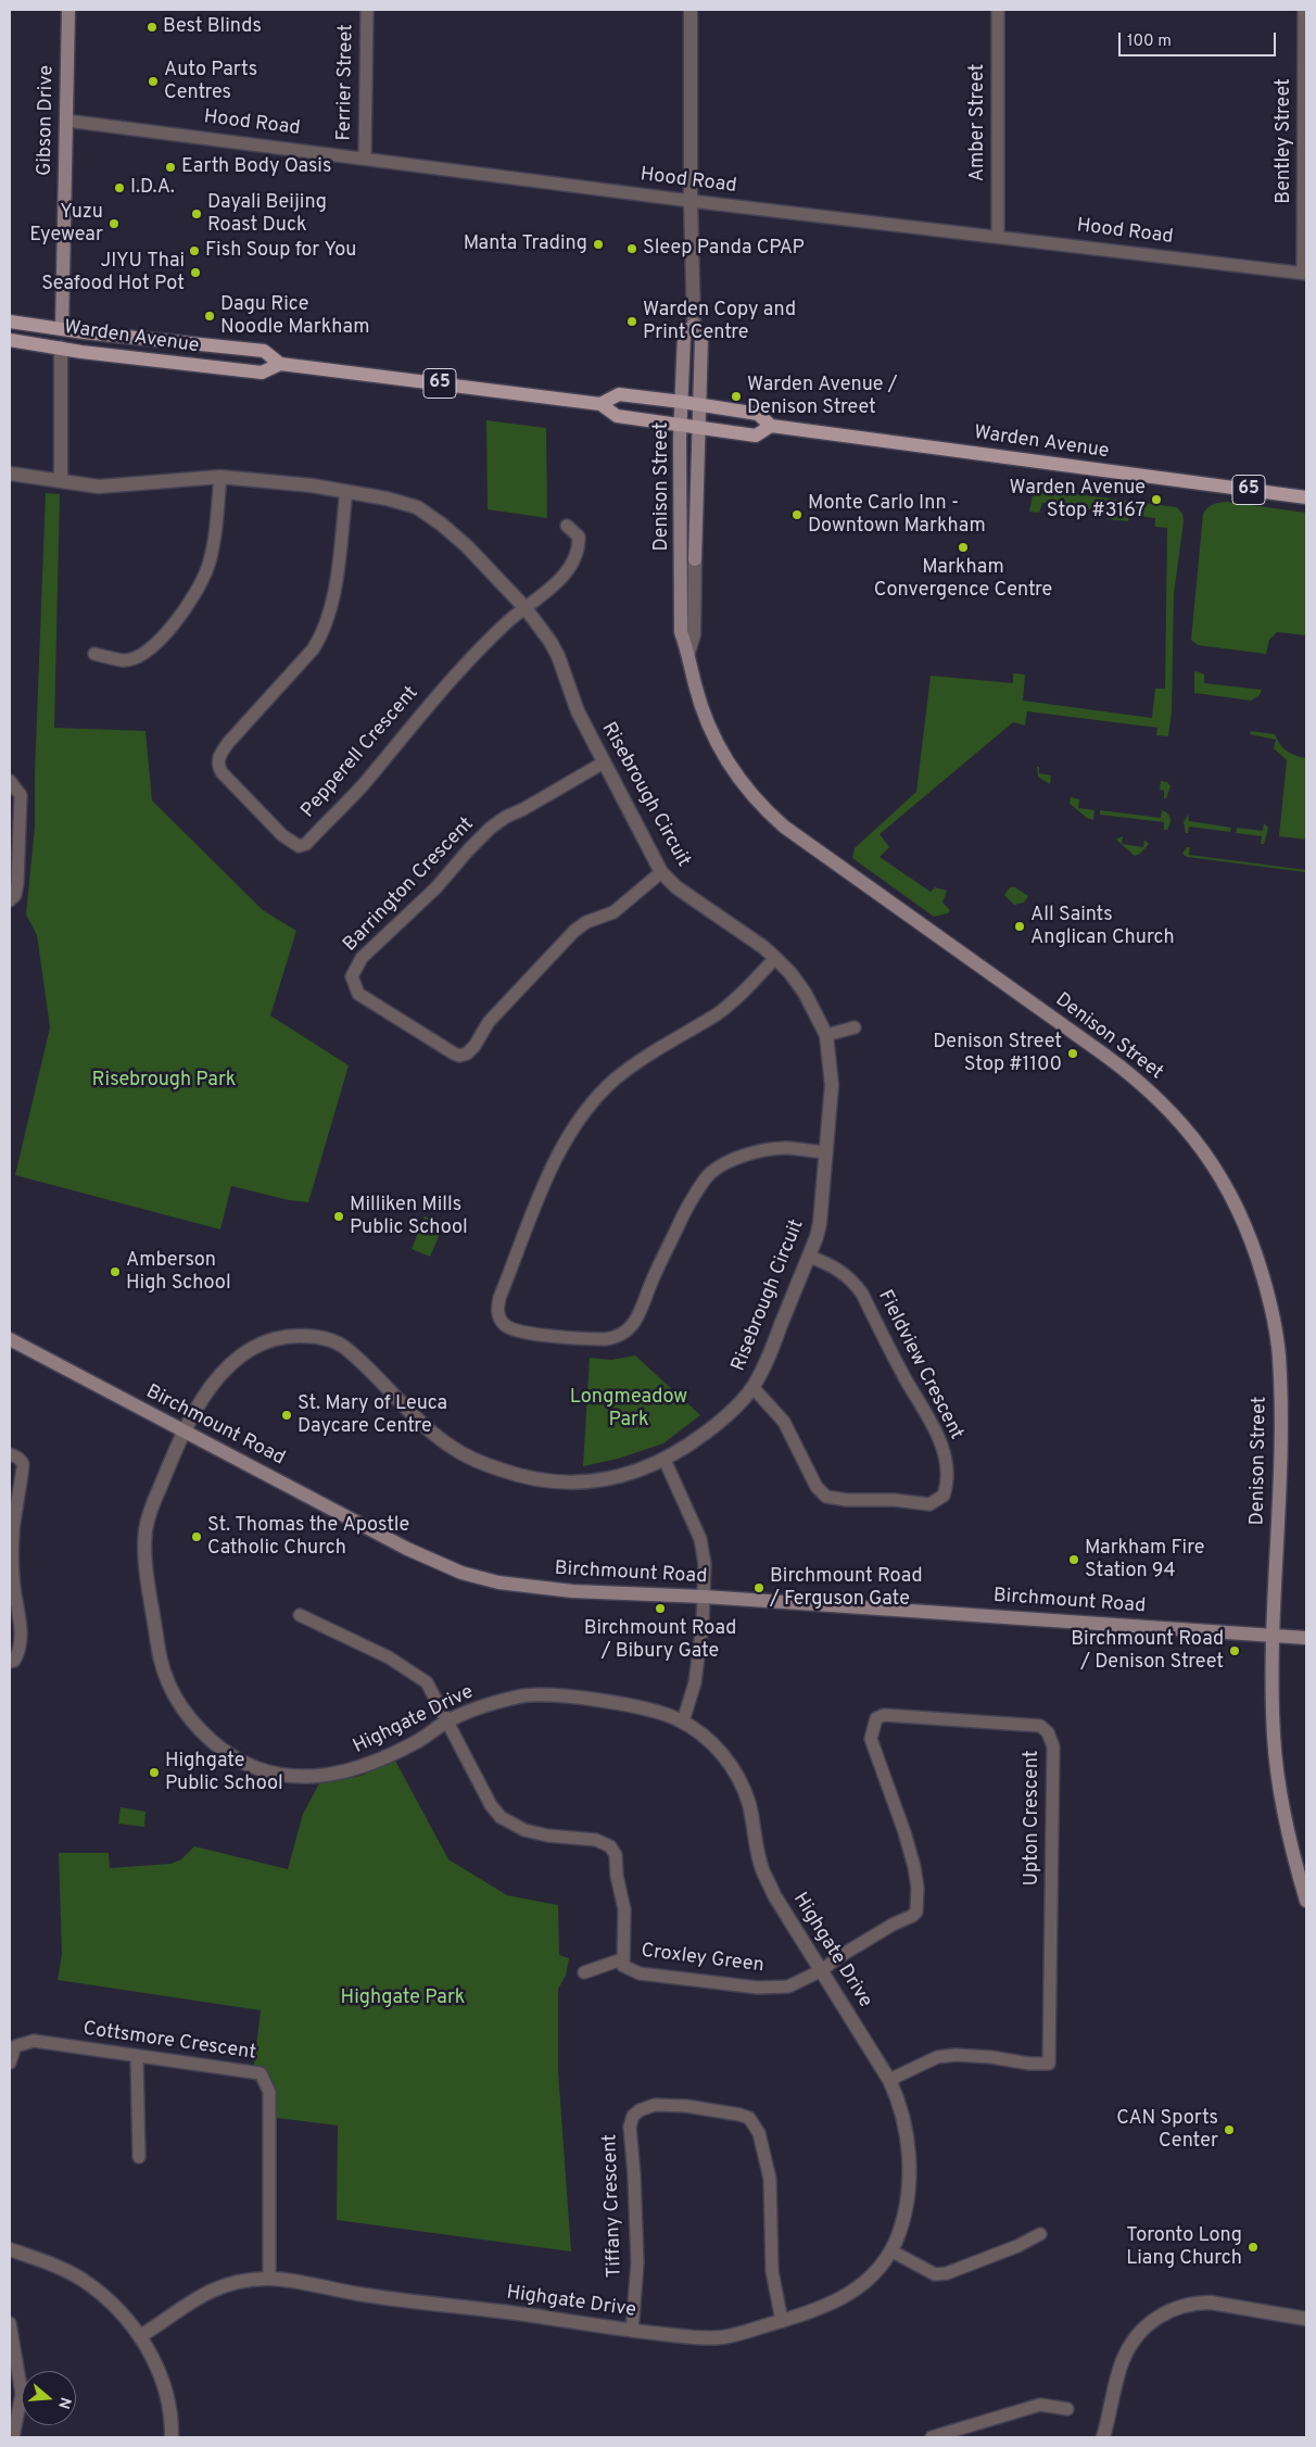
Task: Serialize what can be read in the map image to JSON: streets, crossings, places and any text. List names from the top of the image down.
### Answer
{
  "streets": {
    "main road": [
      "Gibson Drive",
      "Warden Avenue",
      "65",
      "Denison Street",
      "Birchmount Road"
    ],
    "street": [
      "Ferrier Street",
      "Amber Street",
      "Hood Road",
      "Bentley Street",
      "Pepperell Crescent",
      "Risebrough Circuit",
      "Barrington Crescent",
      "Fieldview Crescent",
      "Highgate Drive",
      "Upton Crescent",
      "Croxley Green",
      "Cottsmore Crescent",
      "Tiffany Crescent"
    ]
  },
  "crossings": [
    ["Ferrier Street", "Hood Road"],
    ["Gibson Drive", "Hood Road"],
    ["Gibson Drive", "Warden Avenue"],
    ["Amber Street", "Hood Road"],
    ["Hood Road", "Bentley Street"],
    ["Hood Road", "Denison Street"],
    ["Warden Avenue", "Denison Street"],
    ["Denison Street", "Birchmount Road"],
    ["Pepperell Crescent", "Risebrough Circuit"],
    ["Risebrough Circuit", "Barrington Crescent"],
    ["Risebrough Circuit", "Fieldview Crescent"],
    ["Risebrough Circuit", "Birchmount Road"],
    ["Risebrough Circuit", "Highgate Drive"],
    ["Birchmount Road", "Highgate Drive"],
    ["Highgate Drive", "Upton Crescent"],
    ["Highgate Drive", "Croxley Green"],
    ["Highgate Drive", "Cottsmore Crescent"],
    ["Highgate Drive", "Tiffany Crescent"],
    ["Upton Crescent", "Croxley Green"]
  ],
  "parks": ["Risebrough Park", "Longmeadow Park", "Highgate Park"],
  "places": [
    "Best Blinds",
    "Auto Parts Centres",
    "Earth Body Oasis",
    "I.D.A.",
    "Dayali Beijing Roast Duck",
    "Yuzu Eyewear",
    "Manta Trading",
    "Sleep Panda CPAP",
    "Fish Soup for You",
    "JIYU Thai Seafood Hot Pot",
    "Dagu Rice Noodle Markham",
    "Warden Copy and Print Centre",
    "Warden Avenue / Denison Street",
    "Warden Avenue Stop #3167",
    "Monte Carlo Inn - Downtown Markham",
    "Markham Convergence Centre",
    "All Saints Anglican Church",
    "Denison Street Stop #1100",
    "Milliken Mills Public School",
    "Amberson High School",
    "St. Mary of Leuca Daycare Centre",
    "St. Thomas the Apostle Catholic Church",
    "Markham Fire Station 94",
    "Birchmount Road / Ferguson Gate",
    "Birchmount Road / Bibury Gate",
    "Birchmount Road / Denison Street",
    "Highgate Public School",
    "CAN Sports Center",
    "Toronto Long Liang Church"
  ],
  "scale_bar": "100 m",
  "north": "right"
}
